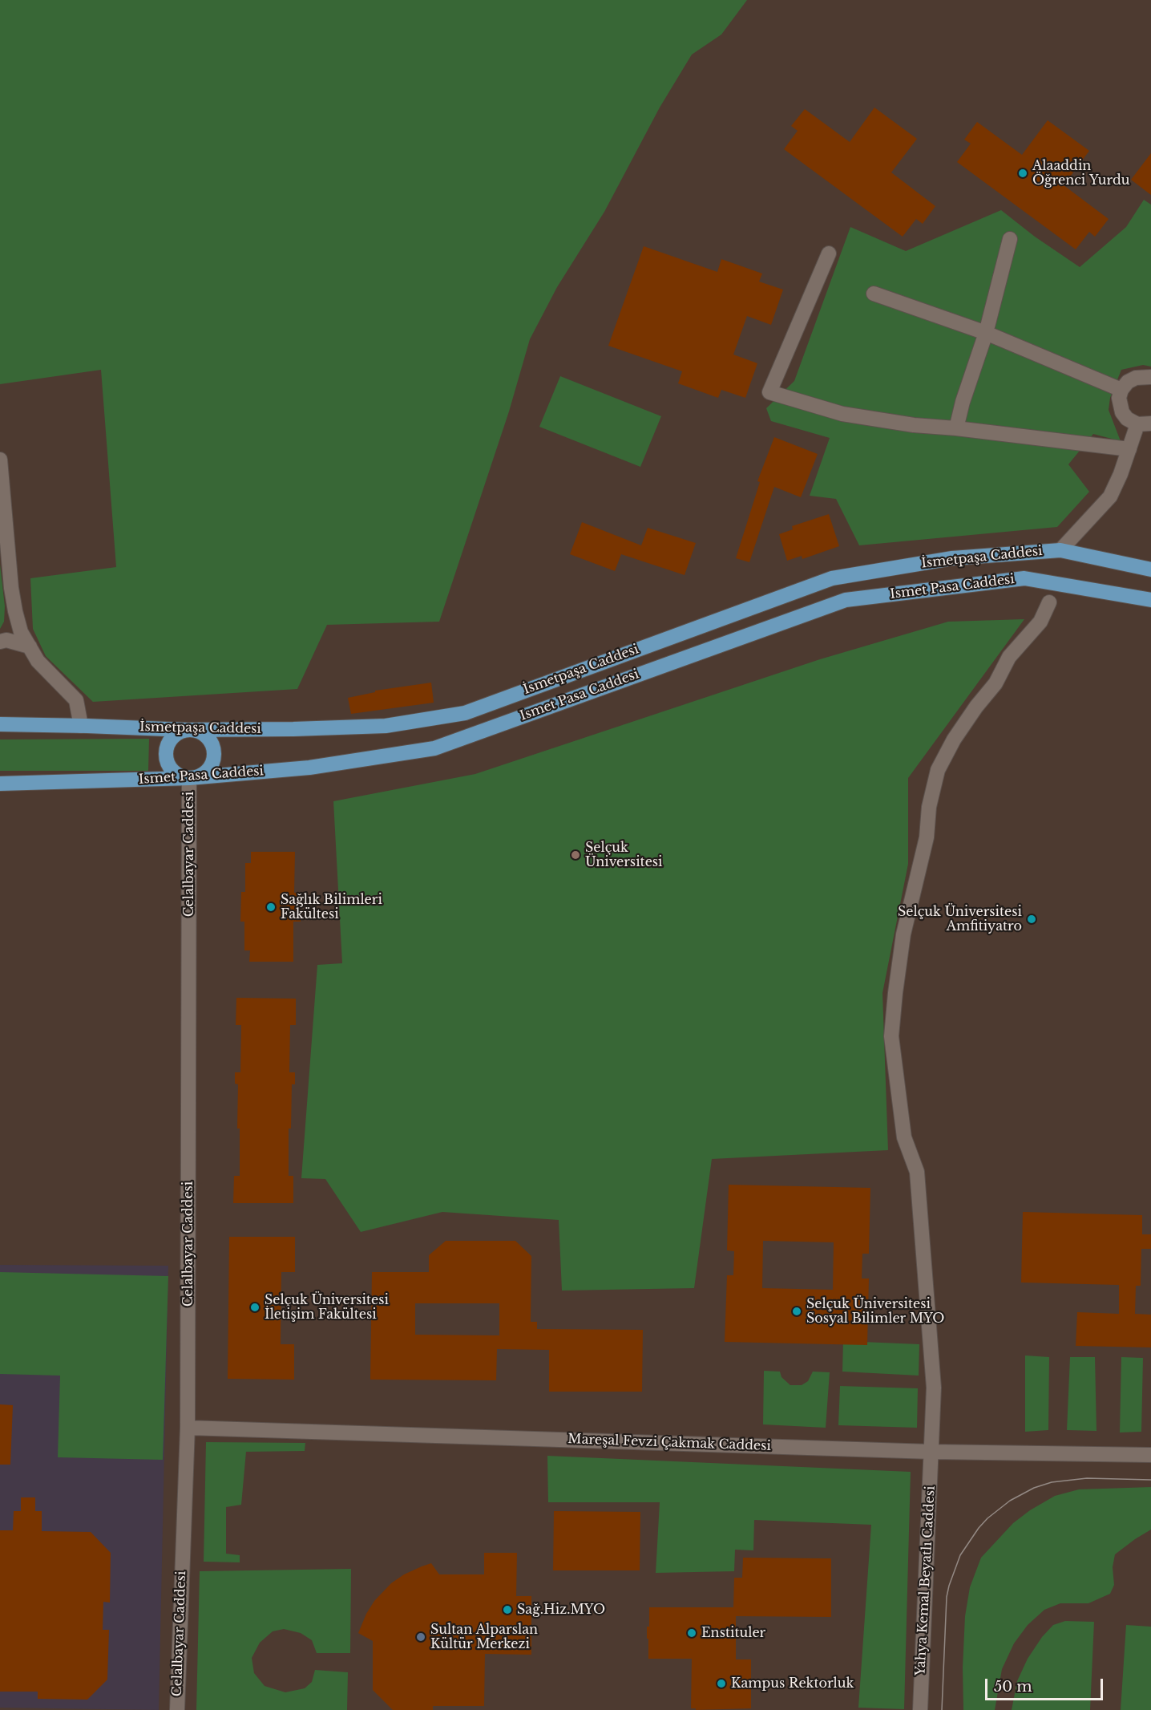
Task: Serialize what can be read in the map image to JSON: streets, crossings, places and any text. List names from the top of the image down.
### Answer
{
  "streets": {
    "main road": ["İsmetpaşa Caddesi", "Ismet Pasa Caddesi"],
    "street": ["Celalbayar Caddesi", "Mareşal Fevzi Çakmak Caddesi", "Yahya Kemal Beyatlı Caddesi"]
  },
  "crossings": [
    ["İsmetpaşa Caddesi", "Ismet Pasa Caddesi"],
    ["İsmetpaşa Caddesi", "Celalbayar Caddesi"],
    ["Ismet Pasa Caddesi", "Celalbayar Caddesi"],
    ["Celalbayar Caddesi", "Mareşal Fevzi Çakmak Caddesi"],
    ["Mareşal Fevzi Çakmak Caddesi", "Yahya Kemal Beyatlı Caddesi"]
  ],
  "places": [
    "Alaaddin Öğrenci Yurdu",
    "Selçuk Üniversitesi",
    "Sağlık Bilimleri Fakültesi",
    "Selçuk Üniversitesi Amfitiyatro",
    "Selçuk Üniversitesi İletişim Fakültesi",
    "Selçuk Üniversitesi Sosyal Bilimler MYO",
    "Sağ.Hiz.MYO",
    "Enstituler",
    "Sultan Alparslan Kültür Merkezi",
    "Kampus Rektorluk"
  ],
  "scale_bar": "50 m"
}
